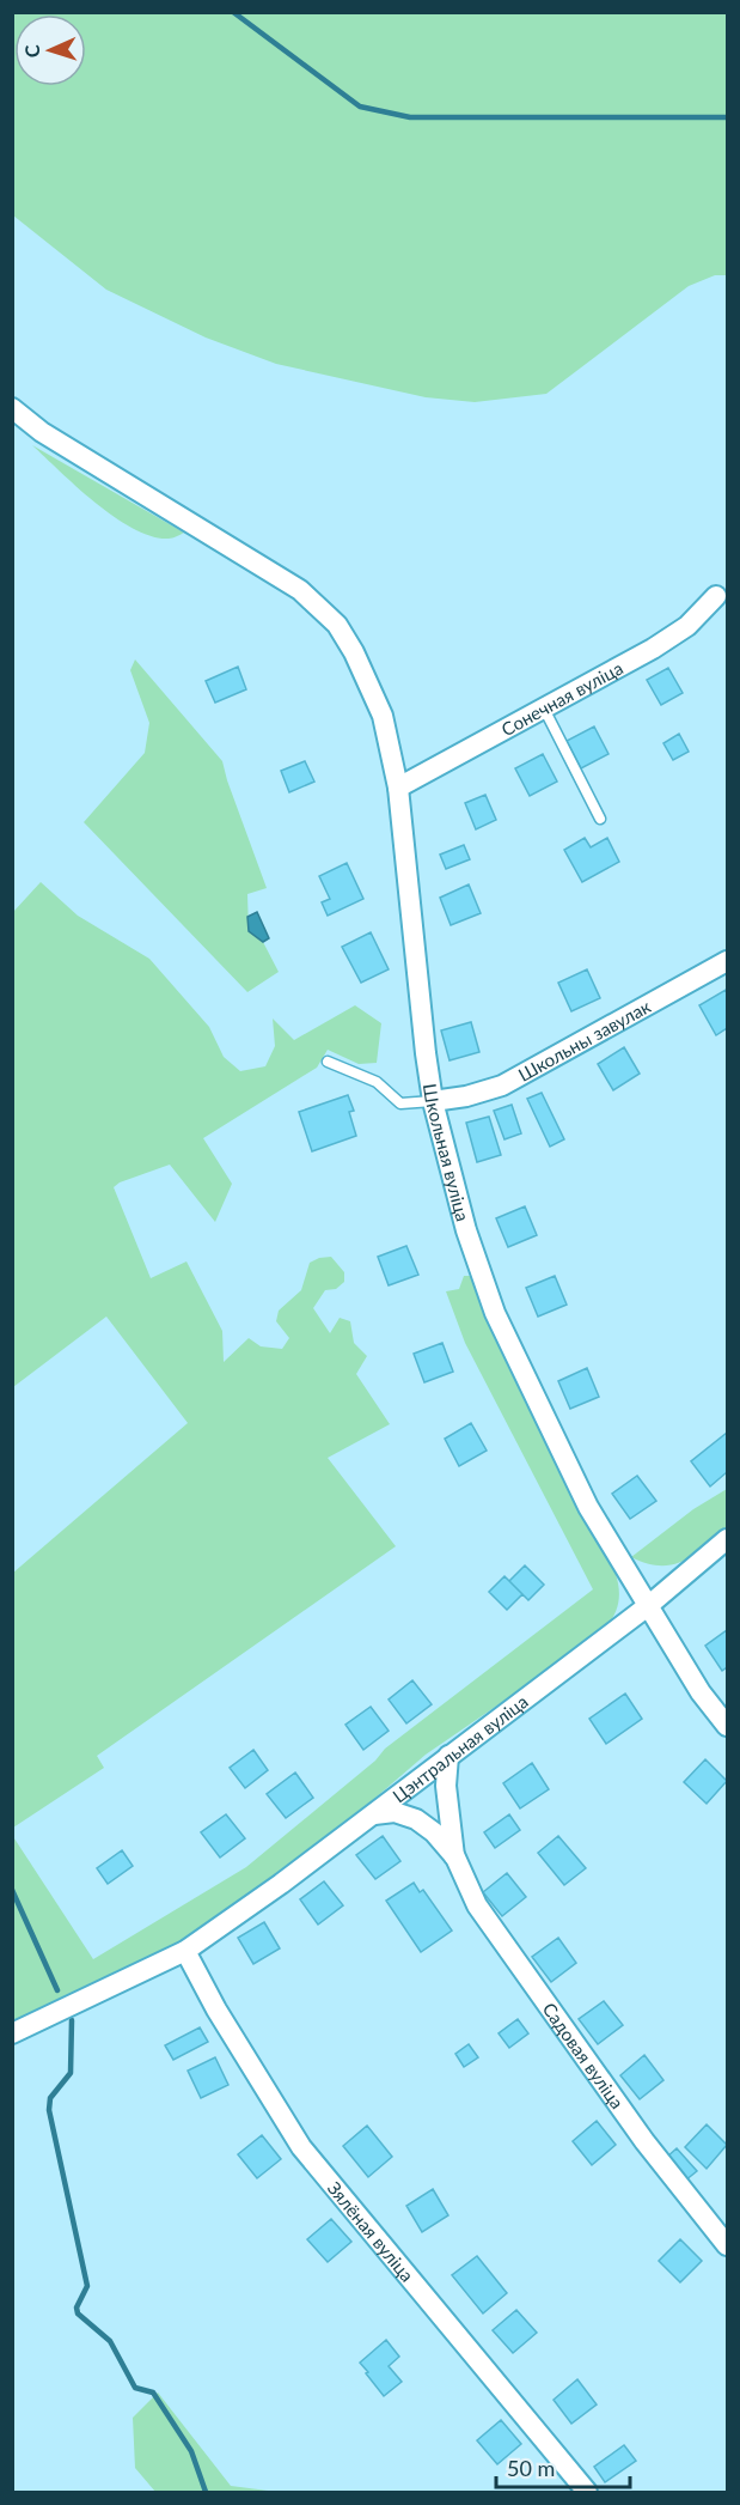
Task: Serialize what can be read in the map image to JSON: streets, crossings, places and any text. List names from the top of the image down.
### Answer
{
  "streets": {
    "street": [
      "Сонечная вуліца",
      "Школьны завулак",
      "Школьная вуліца",
      "Цэнтральная вуліца",
      "Садовая вуліца",
      "Зялёная вуліца"
    ]
  },
  "crossings": [
    ["Сонечная вуліца", "Школьная вуліца"],
    ["Школьны завулак", "Школьная вуліца"],
    ["Школьная вуліца", "Цэнтральная вуліца"],
    ["Цэнтральная вуліца", "Садовая вуліца"],
    ["Цэнтральная вуліца", "Зялёная вуліца"]
  ],
  "scale_bar": "50 m",
  "north": "left"
}
